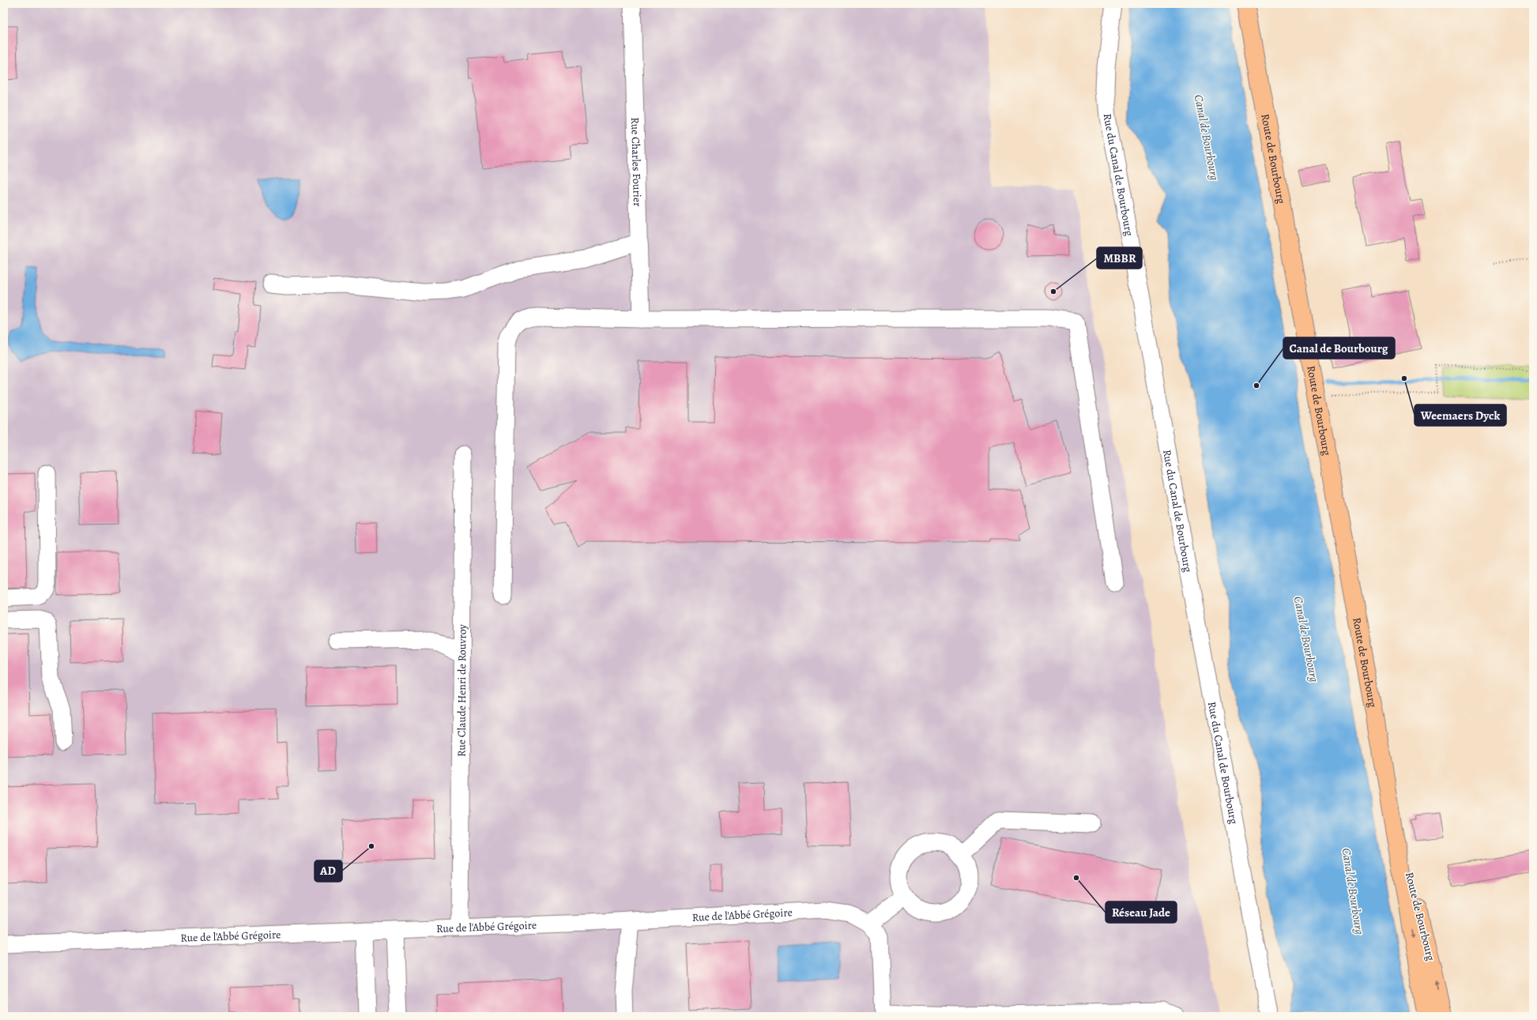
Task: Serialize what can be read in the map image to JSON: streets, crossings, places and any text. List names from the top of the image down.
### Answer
{
  "streets": {
    "main road": ["Route de Bourbourg"],
    "street": [
      "Rue Charles Fourier",
      "Rue du Canal de Bourbourg",
      "Rue Claude Henri de Rouvroy",
      "Rue de l'Abbé Grégoire"
    ]
  },
  "crossings": [
    ["Rue Claude Henri de Rouvroy", "Rue de l'Abbé Grégoire"]
  ],
  "water": ["Canal de Bourbourg"],
  "places": [
    "MBBR",
    "Weemaers Dyck",
    "Canal de Bourbourg",
    "AD",
    "Réseau Jade"
  ]
}
